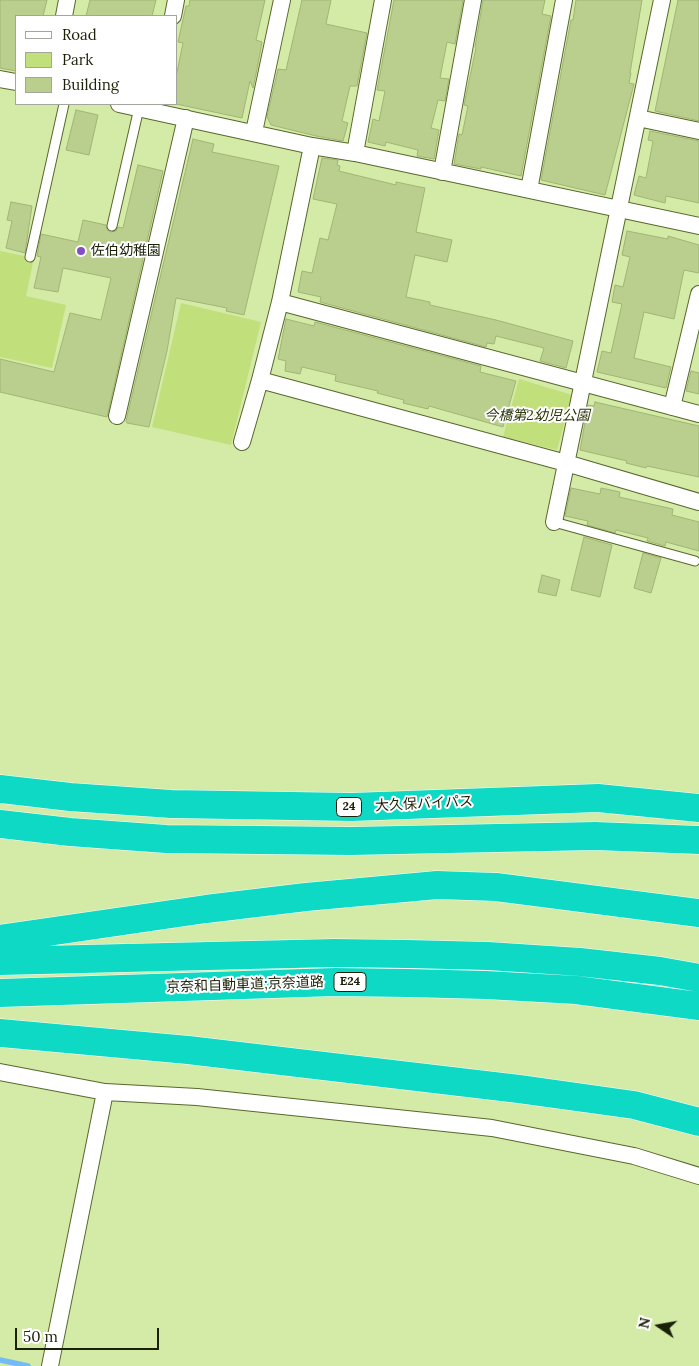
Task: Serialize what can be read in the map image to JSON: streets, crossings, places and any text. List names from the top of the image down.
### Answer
{
  "streets": {
    "highway": [
      "大久保バイパス",
      "24",
      "E24",
      "京奈和自動車道;京奈道路"
    ]
  },
  "parks": ["今橋第2幼児公園"],
  "places": ["佐伯幼稚園"],
  "legend": ["Road", "Park", "Building"],
  "scale_bar": "50 m",
  "north": "left"
}
